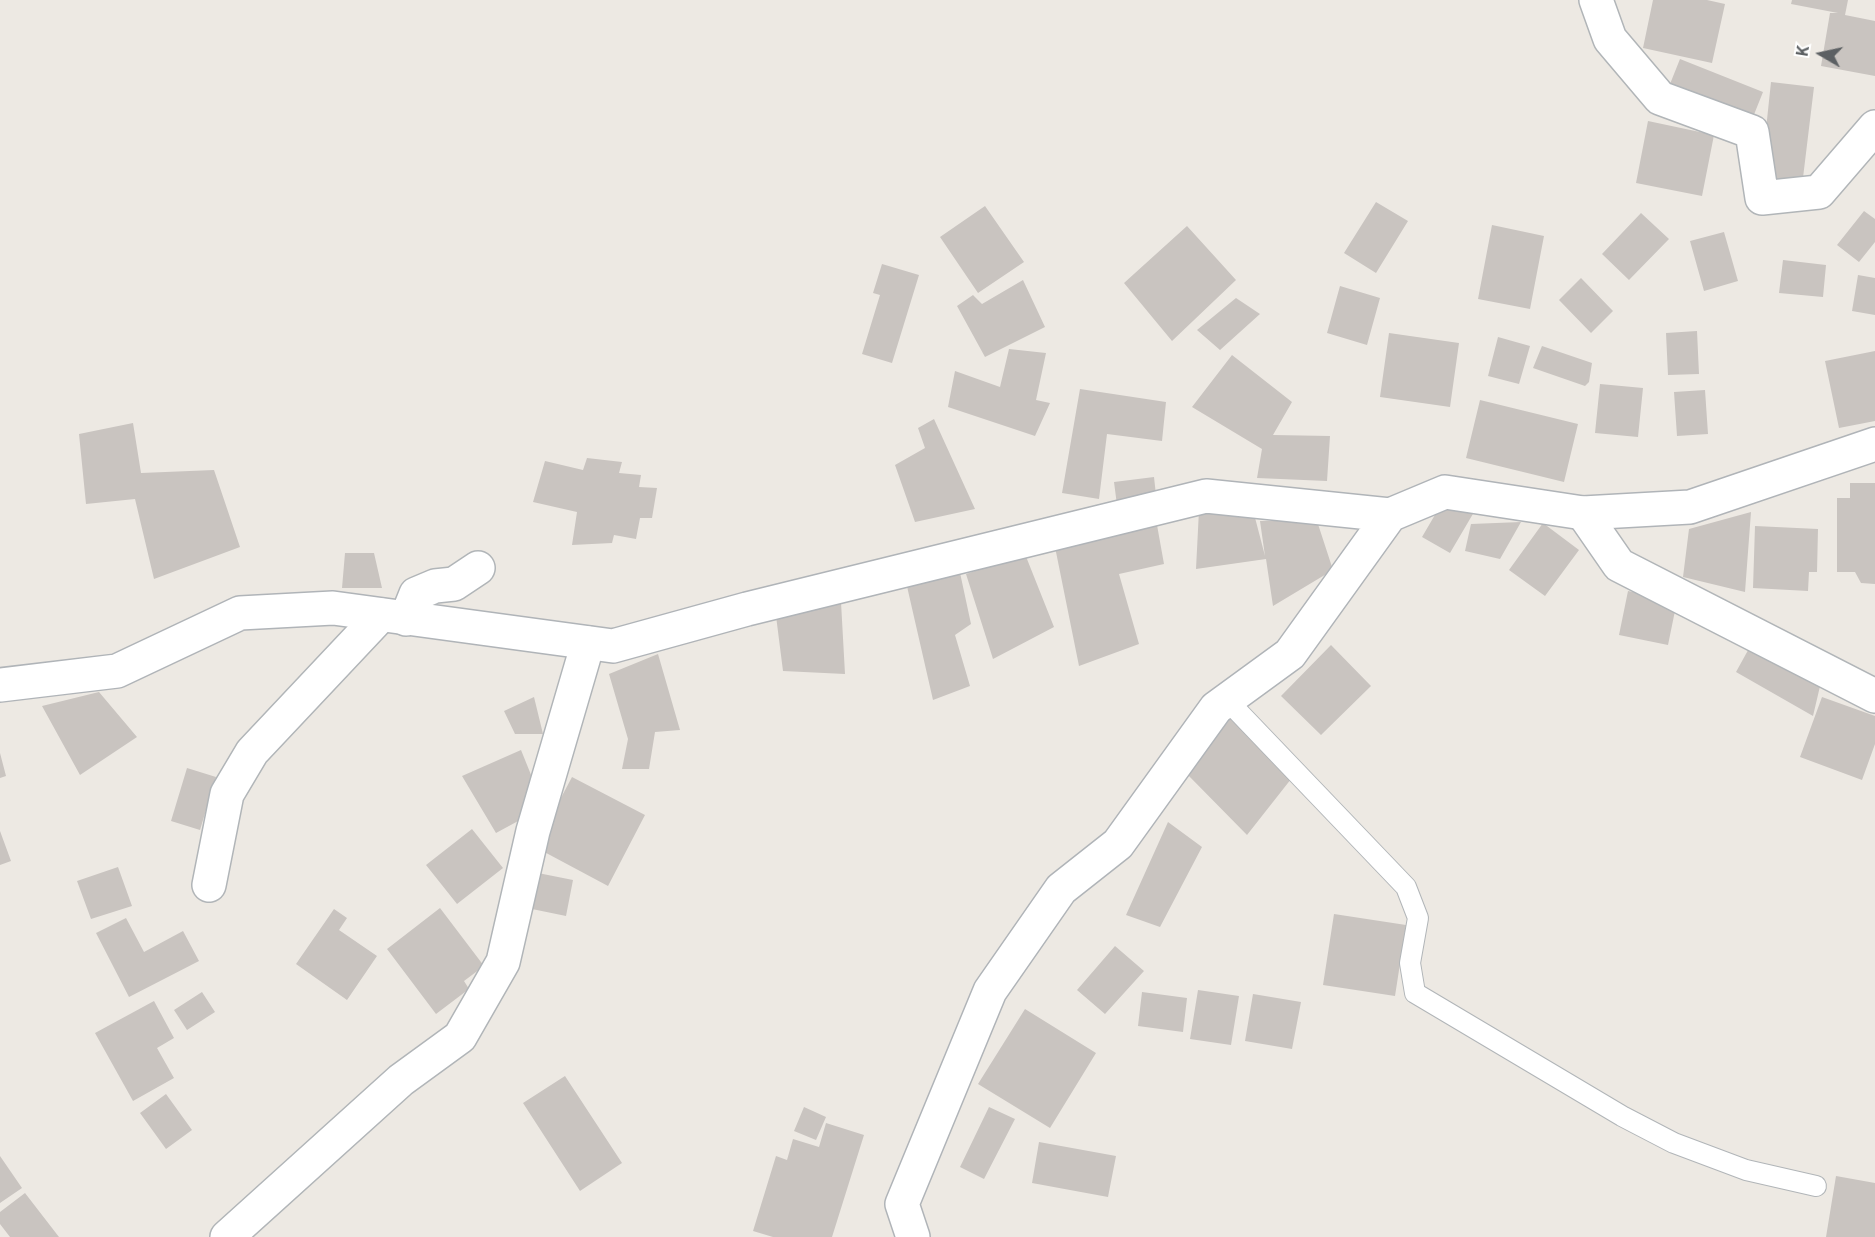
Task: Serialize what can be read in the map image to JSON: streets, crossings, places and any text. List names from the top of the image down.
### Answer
{
  "north": "left"
}
